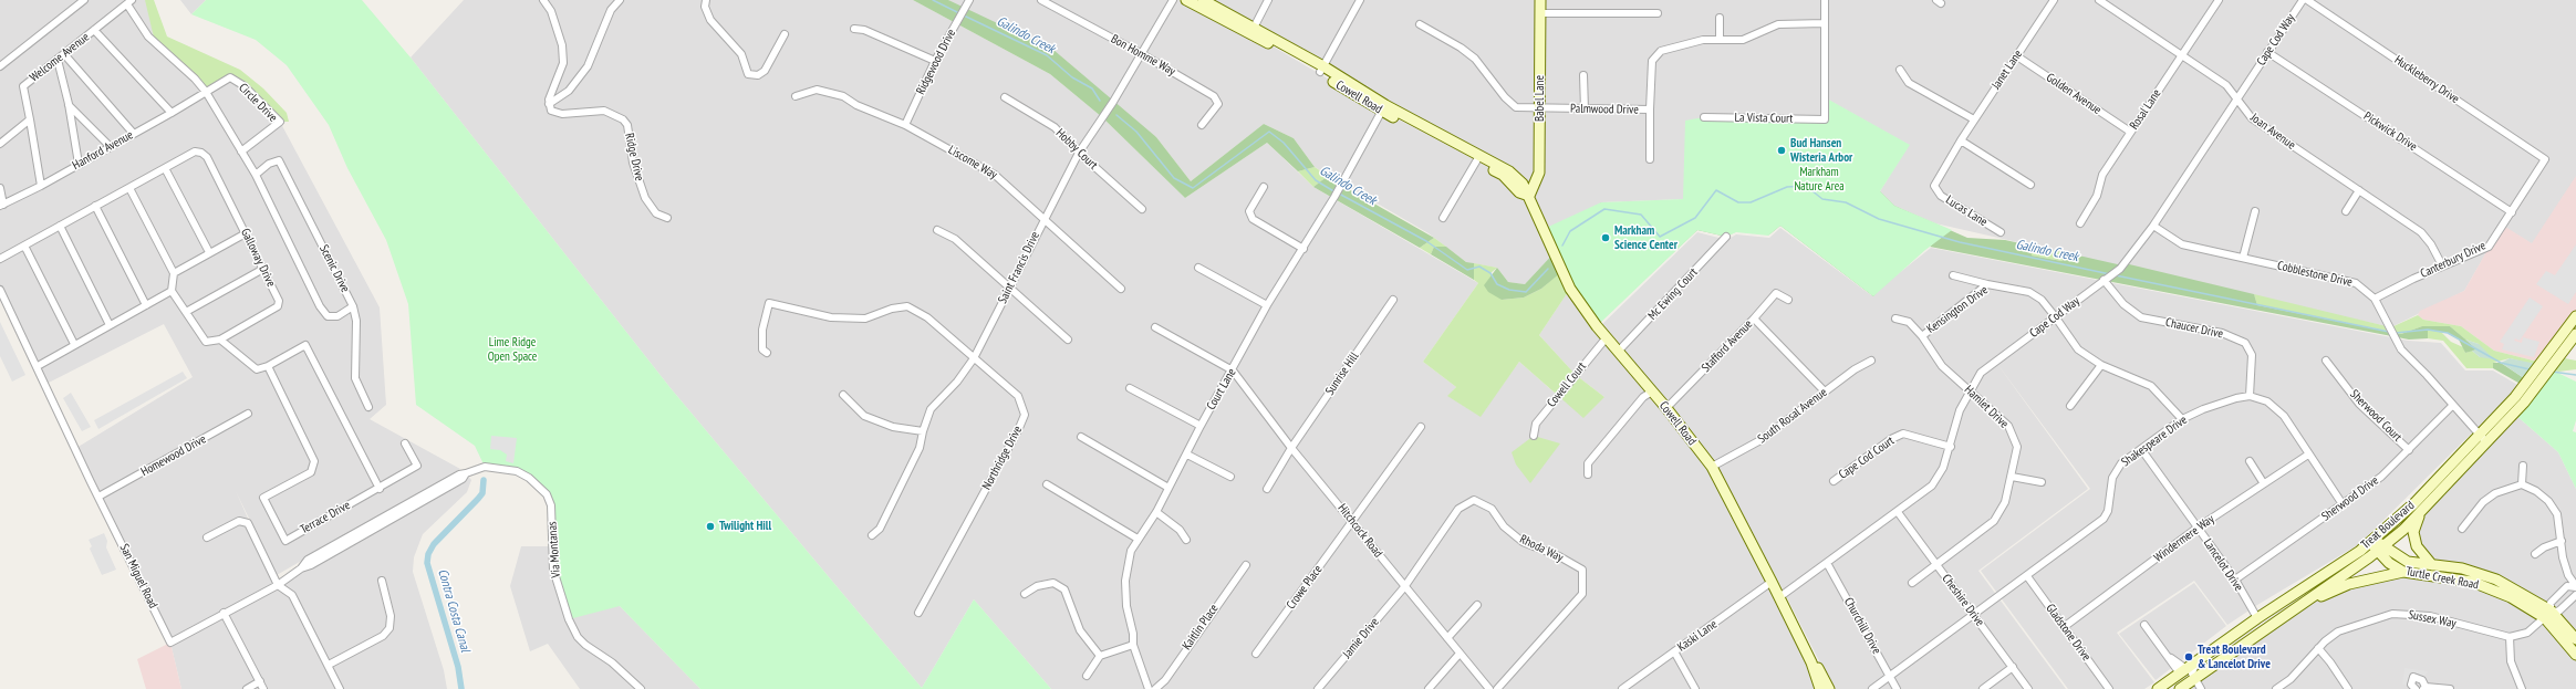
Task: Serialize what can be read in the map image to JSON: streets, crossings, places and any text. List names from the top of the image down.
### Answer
{
  "streets": {
    "street": [
      "Cape Cod Way",
      "Bon Homme Way",
      "Welcome Avenue",
      "Ridgewood Drive",
      "Janet Lane",
      "Huckleberry Drive",
      "Golden Avenue",
      "Cowell Road",
      "Babel Lane",
      "Circle Drive",
      "Palmwood Drive",
      "Rosal Lane",
      "La Vista Court",
      "Joan Avenue",
      "Pickwick Drive",
      "Hobby Court",
      "Hanford Avenue",
      "Ridge Drive",
      "Liscome Way",
      "Lucas Lane",
      "Galloway Drive",
      "Canterbury Drive",
      "Saint Francis Drive",
      "Scenic Drive",
      "Cobblestone Drive",
      "Mc Ewing Court",
      "Kensington Drive",
      "Chaucer Drive",
      "Stafford Avenue",
      "Sunrise Hill",
      "Cowell Court",
      "Court Lane",
      "Hamlet Drive",
      "South Rosal Avenue",
      "Sherwood Court",
      "Shakespeare Drive",
      "Homewood Drive",
      "Northridge Drive",
      "Cape Cod Court",
      "Sherwood Drive",
      "Terrace Drive",
      "Treat Boulevard",
      "Hitchcock Road",
      "Windermere Way",
      "Rhoda Way",
      "Via Montanas",
      "Lancelot Drive",
      "San Miguel Road",
      "Turtle Creek Road",
      "Crowe Place",
      "Cheshire Drive",
      "Sussex Way",
      "Churchill Drive",
      "Kaitlin Place",
      "Gladstone Drive",
      "Kaski Lane",
      "Jamie Drive"
    ]
  },
  "crossings": [
    ["Cape Cod Way", "Cowell Road"],
    ["Cape Cod Way", "Joan Avenue"],
    ["Cape Cod Way", "Pickwick Drive"],
    ["Cape Cod Way", "Cobblestone Drive"],
    ["Cape Cod Way", "Kensington Drive"],
    ["Cape Cod Way", "Chaucer Drive"],
    ["Cape Cod Way", "Hamlet Drive"],
    ["Cape Cod Way", "Cape Cod Court"],
    ["Cape Cod Way", "Cheshire Drive"],
    ["Cape Cod Way", "Churchill Drive"],
    ["Bon Homme Way", "Saint Francis Drive"],
    ["Ridgewood Drive", "Liscome Way"],
    ["Janet Lane", "Golden Avenue"],
    ["Janet Lane", "Lucas Lane"],
    ["Huckleberry Drive", "Canterbury Drive"],
    ["Golden Avenue", "Rosal Lane"],
    ["Cowell Road", "Babel Lane"],
    ["Cowell Road", "Mc Ewing Court"],
    ["Cowell Road", "Stafford Avenue"],
    ["Cowell Road", "Cowell Court"],
    ["Cowell Road", "Court Lane"],
    ["Cowell Road", "South Rosal Avenue"],
    ["Cowell Road", "Kaski Lane"],
    ["Babel Lane", "Palmwood Drive"],
    ["Circle Drive", "Hanford Avenue"],
    ["Circle Drive", "Scenic Drive"],
    ["Palmwood Drive", "La Vista Court"],
    ["Rosal Lane", "Joan Avenue"],
    ["Joan Avenue", "Canterbury Drive"],
    ["Pickwick Drive", "Canterbury Drive"],
    ["Hobby Court", "Saint Francis Drive"],
    ["Liscome Way", "Saint Francis Drive"],
    ["Canterbury Drive", "Cobblestone Drive"],
    ["Saint Francis Drive", "Northridge Drive"],
    ["Cobblestone Drive", "Sherwood Drive"],
    ["Cobblestone Drive", "Treat Boulevard"],
    ["Kensington Drive", "Hamlet Drive"],
    ["Kensington Drive", "Shakespeare Drive"],
    ["Chaucer Drive", "Shakespeare Drive"],
    ["Sunrise Hill", "Hitchcock Road"],
    ["Court Lane", "Hitchcock Road"],
    ["Hamlet Drive", "Cheshire Drive"],
    ["Sherwood Court", "Sherwood Drive"],
    ["Shakespeare Drive", "Lancelot Drive"],
    ["Shakespeare Drive", "Cheshire Drive"],
    ["Shakespeare Drive", "Churchill Drive"],
    ["Shakespeare Drive", "Gladstone Drive"],
    ["Homewood Drive", "San Miguel Road"],
    ["Sherwood Drive", "Lancelot Drive"],
    ["Treat Boulevard", "Lancelot Drive"],
    ["Treat Boulevard", "Turtle Creek Road"],
    ["Hitchcock Road", "Rhoda Way"],
    ["Hitchcock Road", "Crowe Place"],
    ["Hitchcock Road", "Jamie Drive"],
    ["Windermere Way", "Lancelot Drive"],
    ["Windermere Way", "Gladstone Drive"],
    ["Rhoda Way", "Jamie Drive"],
    ["Via Montanas", "San Miguel Road"]
  ],
  "water": ["Galindo Creek", "Contra Costa Canal"],
  "parks": ["Markham Nature Area", "Lime Ridge Open Space"],
  "places": [
    "Bud Hansen Wisteria Arbor",
    "Markham Science Center",
    "Twilight Hill",
    "Treat Boulevard & Lancelot Drive"
  ]
}
